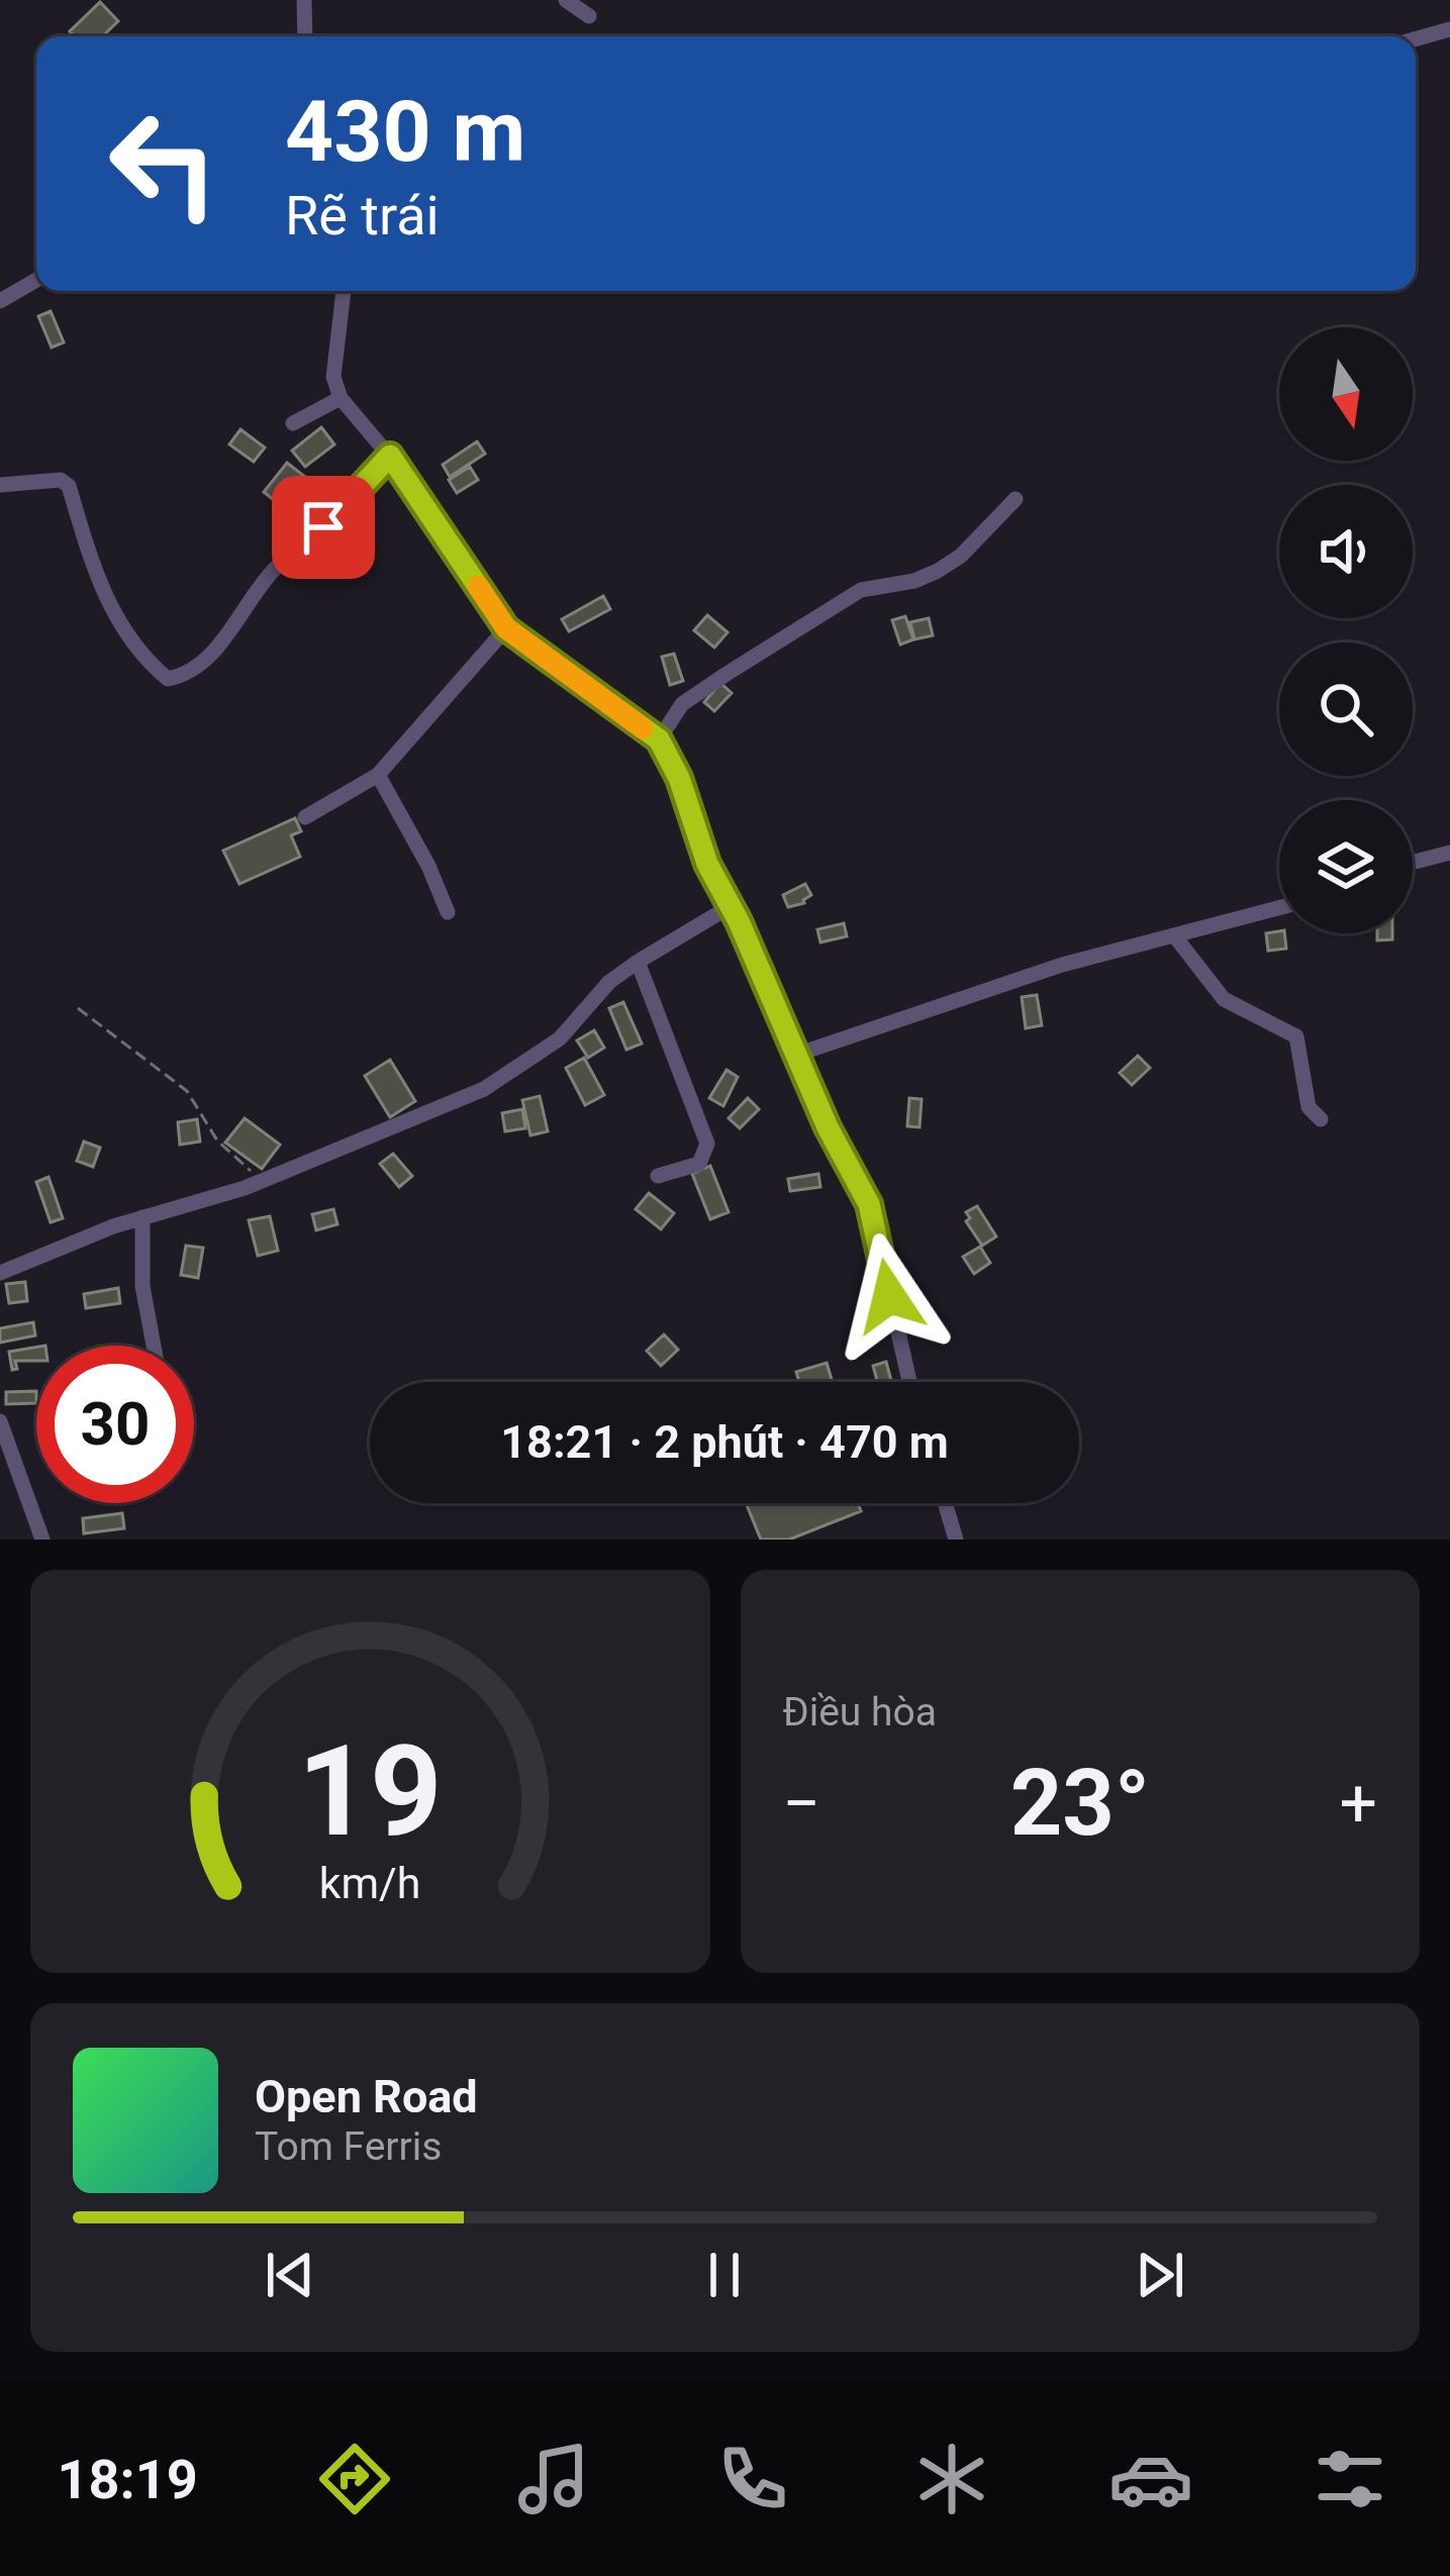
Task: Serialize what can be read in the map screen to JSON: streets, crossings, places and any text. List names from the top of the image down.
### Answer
{
  "north": "bottom",
  "page": {
    "turn": ["430 m", "Rẽ trái"],
    "limit": "30",
    "trip": "18:21 · 2 phút · 470 m",
    "tile": "Điều hòa",
    "heat": ["−", "23°", "+"],
    "song": ["Open Road", "Tom Ferris"],
    "tabs": "18:19",
    "gauge": ["19", "km/h"]
  }
}
